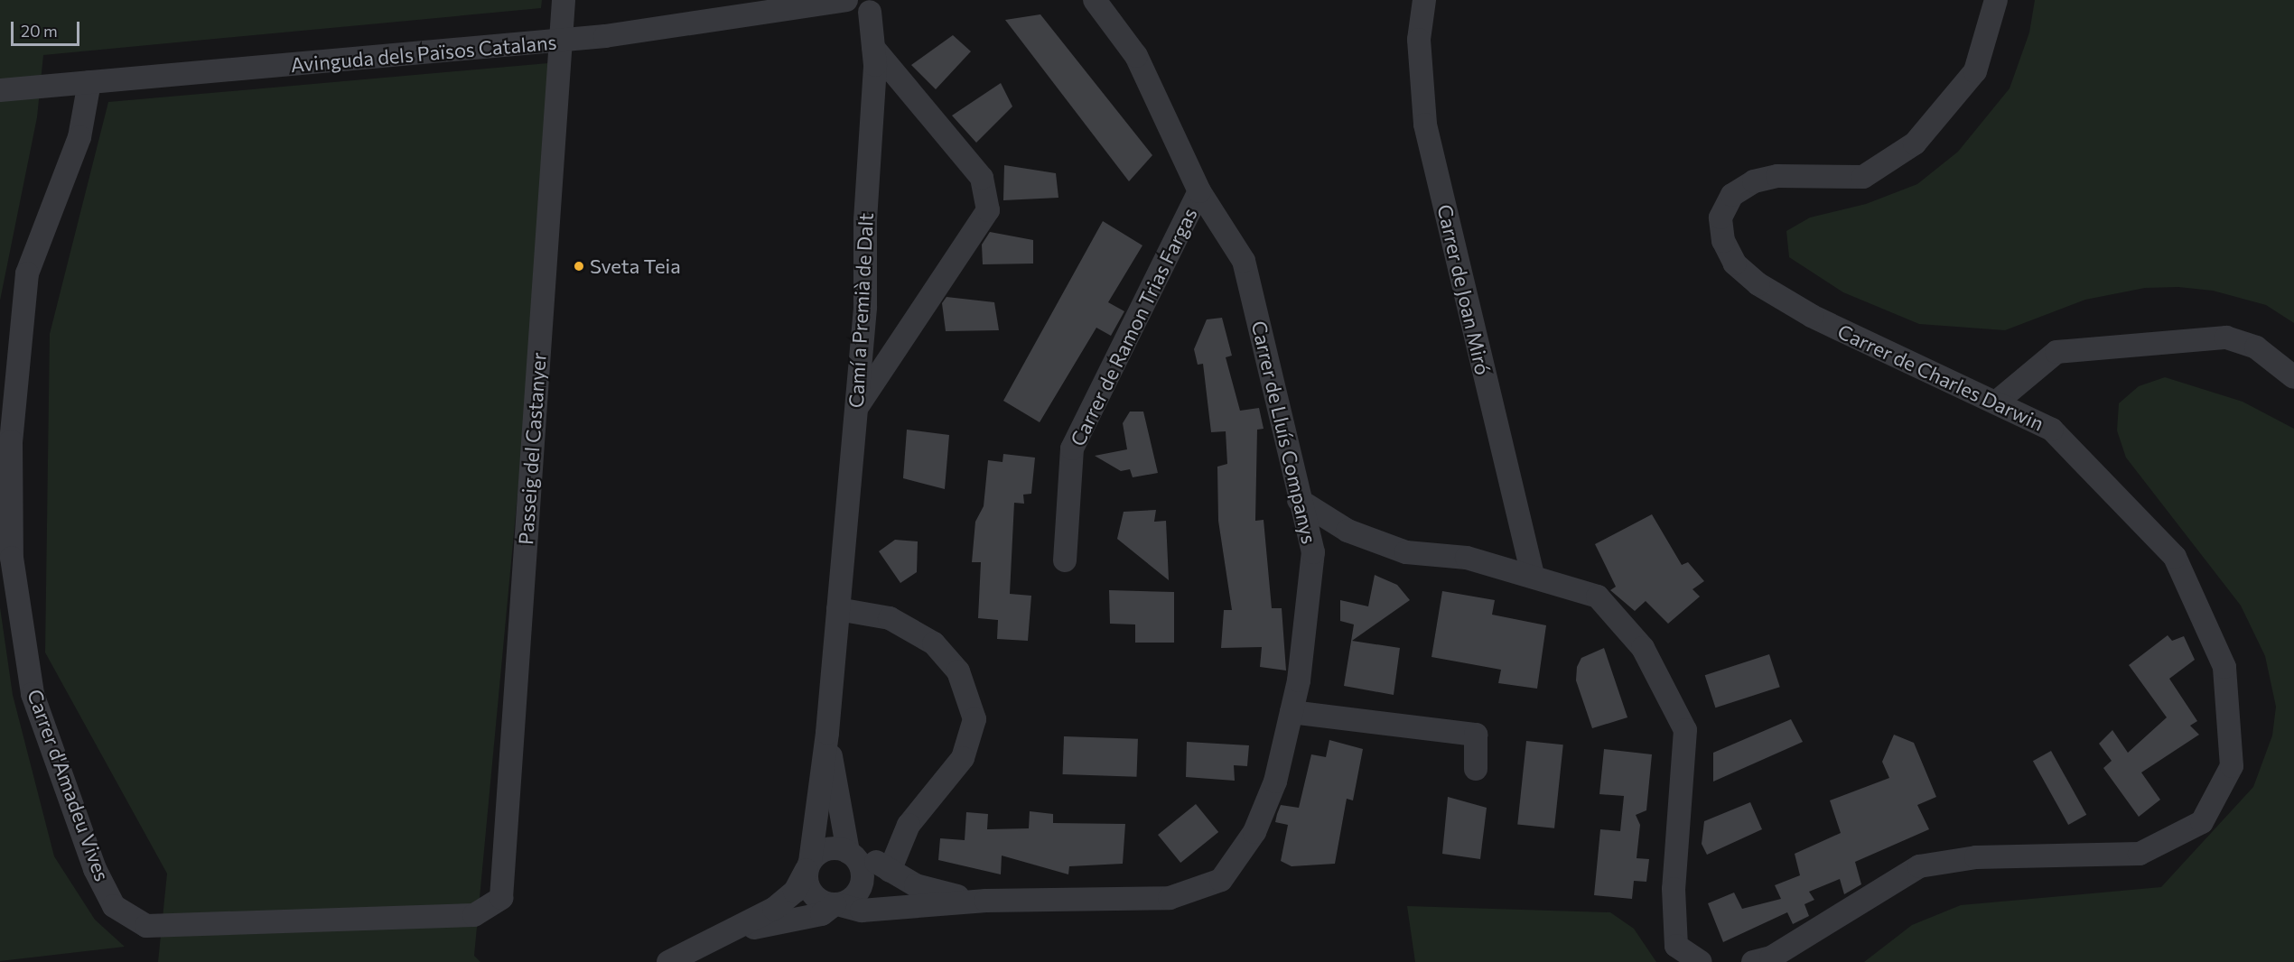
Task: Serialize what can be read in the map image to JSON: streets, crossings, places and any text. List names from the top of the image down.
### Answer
{
  "streets": {
    "street": [
      "Avinguda dels Països Catalans",
      "Carrer de Joan Miró",
      "Camí a Premià de Dalt",
      "Carrer de Ramon Trias Fargas",
      "Carrer de Charles Darwin",
      "Carrer de Lluís Companys",
      "Passeig del Castanyer",
      "Carrer d'Amadeu Vives"
    ]
  },
  "crossings": [
    ["Avinguda dels Països Catalans", "Passeig del Castanyer"],
    ["Avinguda dels Països Catalans", "Carrer d'Amadeu Vives"],
    ["Carrer de Ramon Trias Fargas", "Carrer de Lluís Companys"],
    ["Passeig del Castanyer", "Carrer d'Amadeu Vives"]
  ],
  "places": ["Sveta Teia"],
  "scale_bar": "20 m"
}
